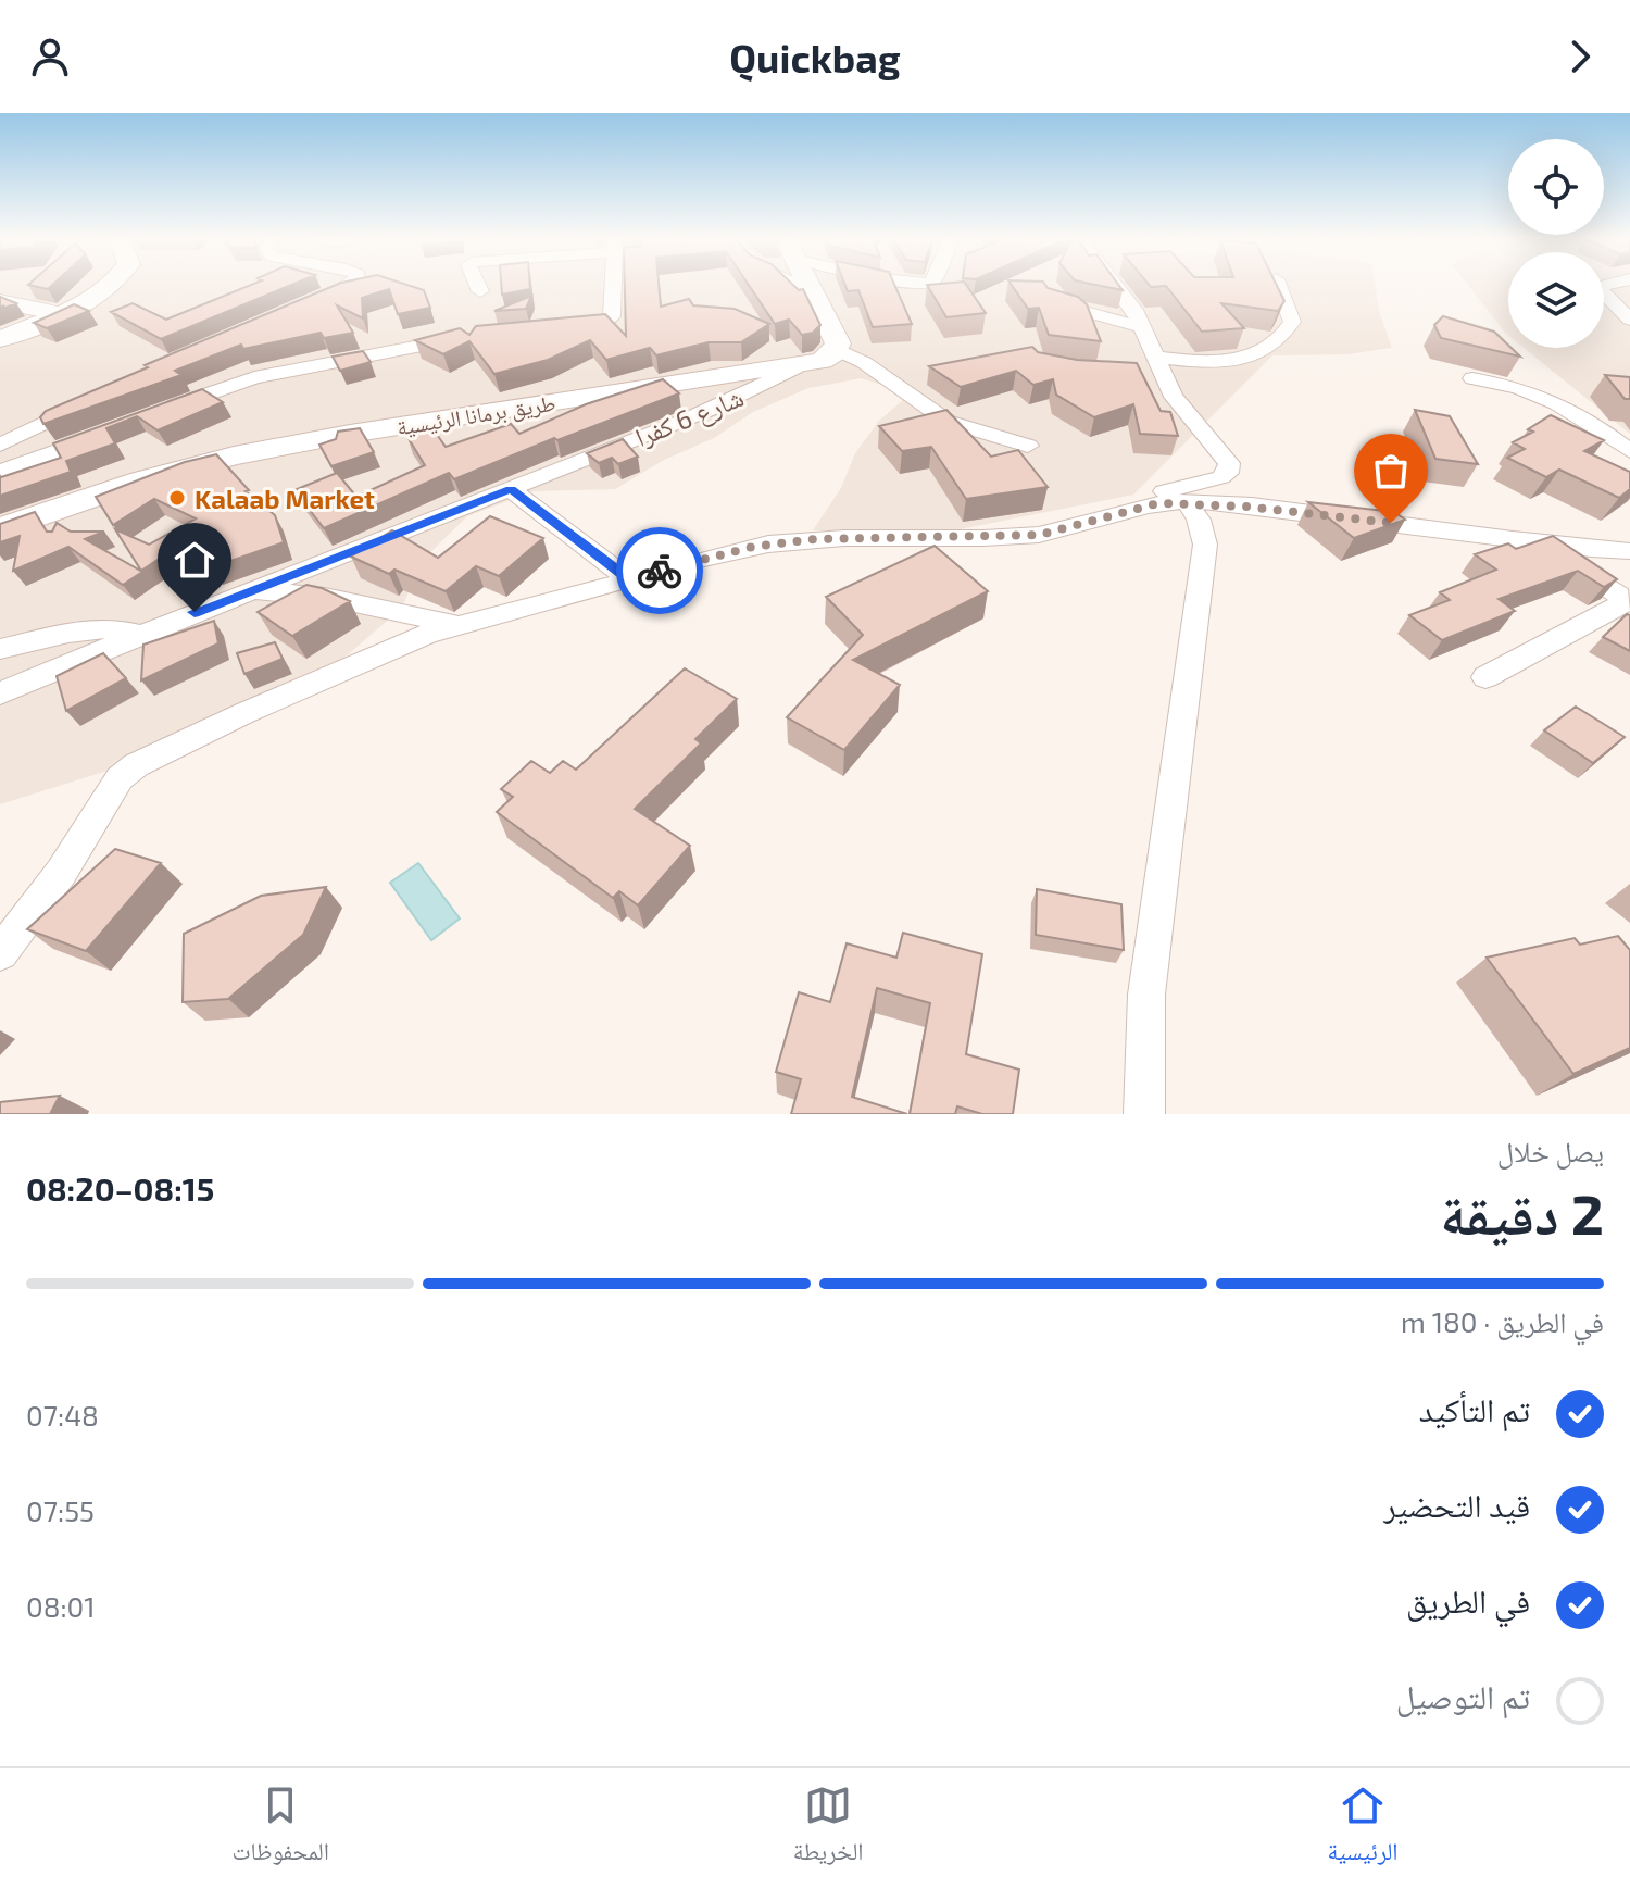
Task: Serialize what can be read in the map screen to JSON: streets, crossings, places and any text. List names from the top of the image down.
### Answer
{
  "streets": {
    "main road": ["طريق برمانا الرئيسية"],
    "street": ["شارع 6 كفرا"]
  },
  "crossings": [
    ["طريق برمانا الرئيسية", "شارع 6 كفرا"]
  ],
  "places": ["Kalaab Market"],
  "page": {
    "header": "Quickbag",
    "heading": ["2 دقيقة", "يصل خلال", "08:15–08:20"],
    "bar": "في الطريق · 180 m",
    "list": [
      ["تم التأكيد", "07:48"],
      ["قيد التحضير", "07:55"],
      ["في الطريق", "08:01"],
      "تم التوصيل"
    ],
    "tabs": ["الرئيسية", "الخريطة", "المحفوظات"]
  }
}
